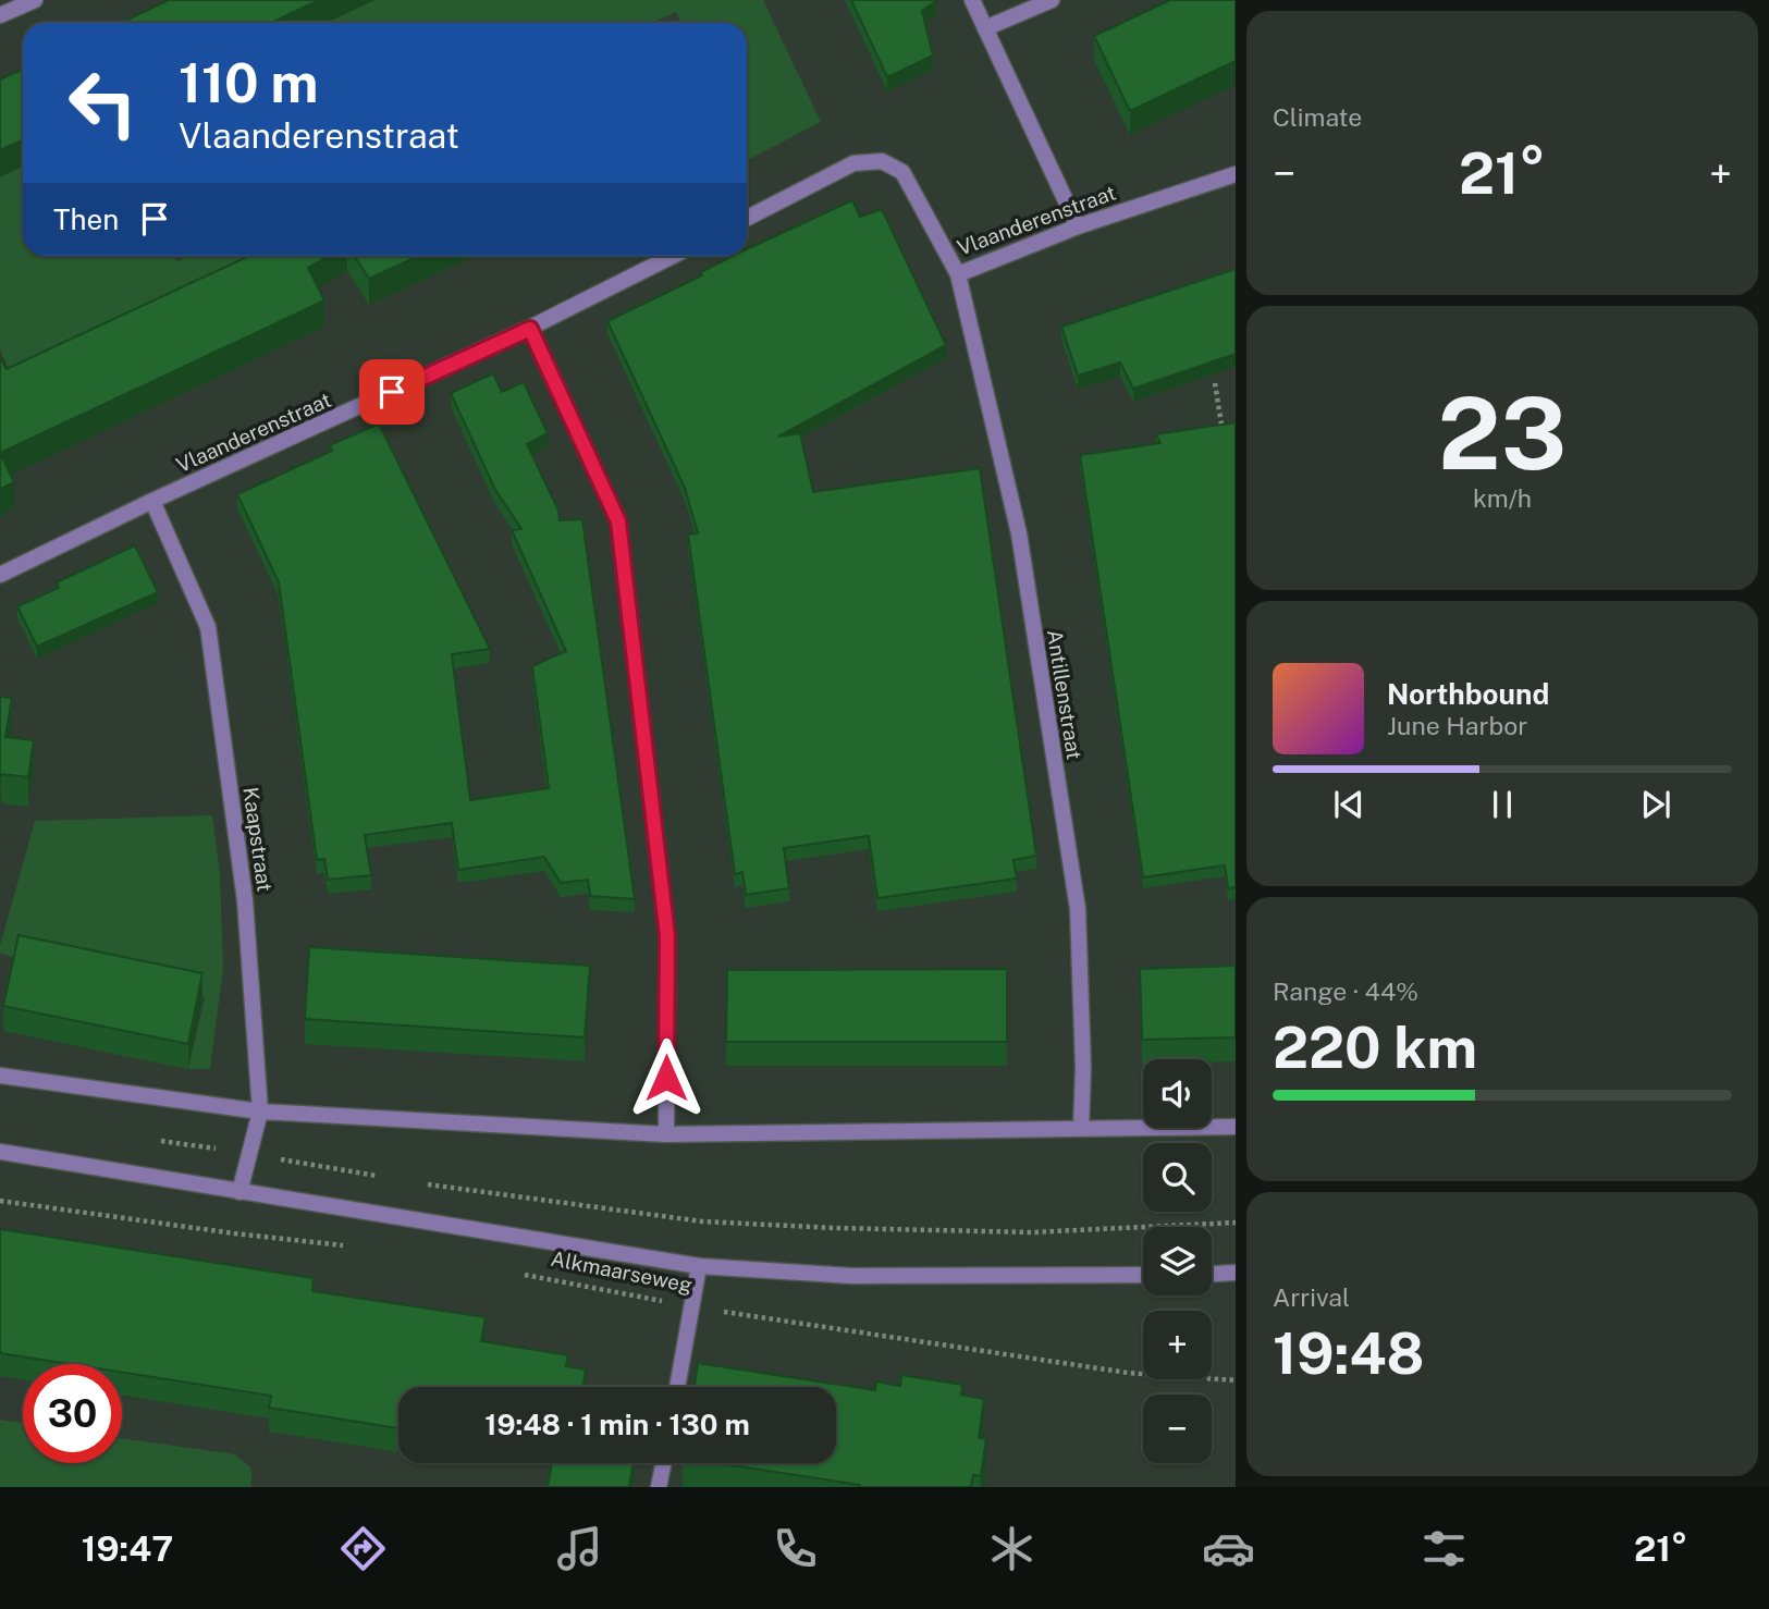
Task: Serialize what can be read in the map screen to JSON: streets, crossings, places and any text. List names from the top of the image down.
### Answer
{
  "streets": {
    "street": [
      "Vlaanderenstraat",
      "Antillenstraat",
      "Kaapstraat",
      "Alkmaarseweg"
    ]
  },
  "crossings": [
    ["Vlaanderenstraat", "Antillenstraat"],
    ["Vlaanderenstraat", "Kaapstraat"],
    ["Kaapstraat", "Alkmaarseweg"]
  ],
  "page": {
    "tile": [
      "Climate",
      ["23", "km/h"],
      ["Range · 44%", "220 km"],
      ["Arrival", "19:48"]
    ],
    "turn": ["110 m", "Vlaanderenstraat"],
    "heat": ["−", "21°", "+"],
    "then": "Then",
    "song": ["Northbound", "June Harbor"],
    "map_buttons": ["+", "−"],
    "limit": "30",
    "trip": "19:48 · 1 min · 130 m",
    "tabs": ["19:47", "21°"]
  }
}
